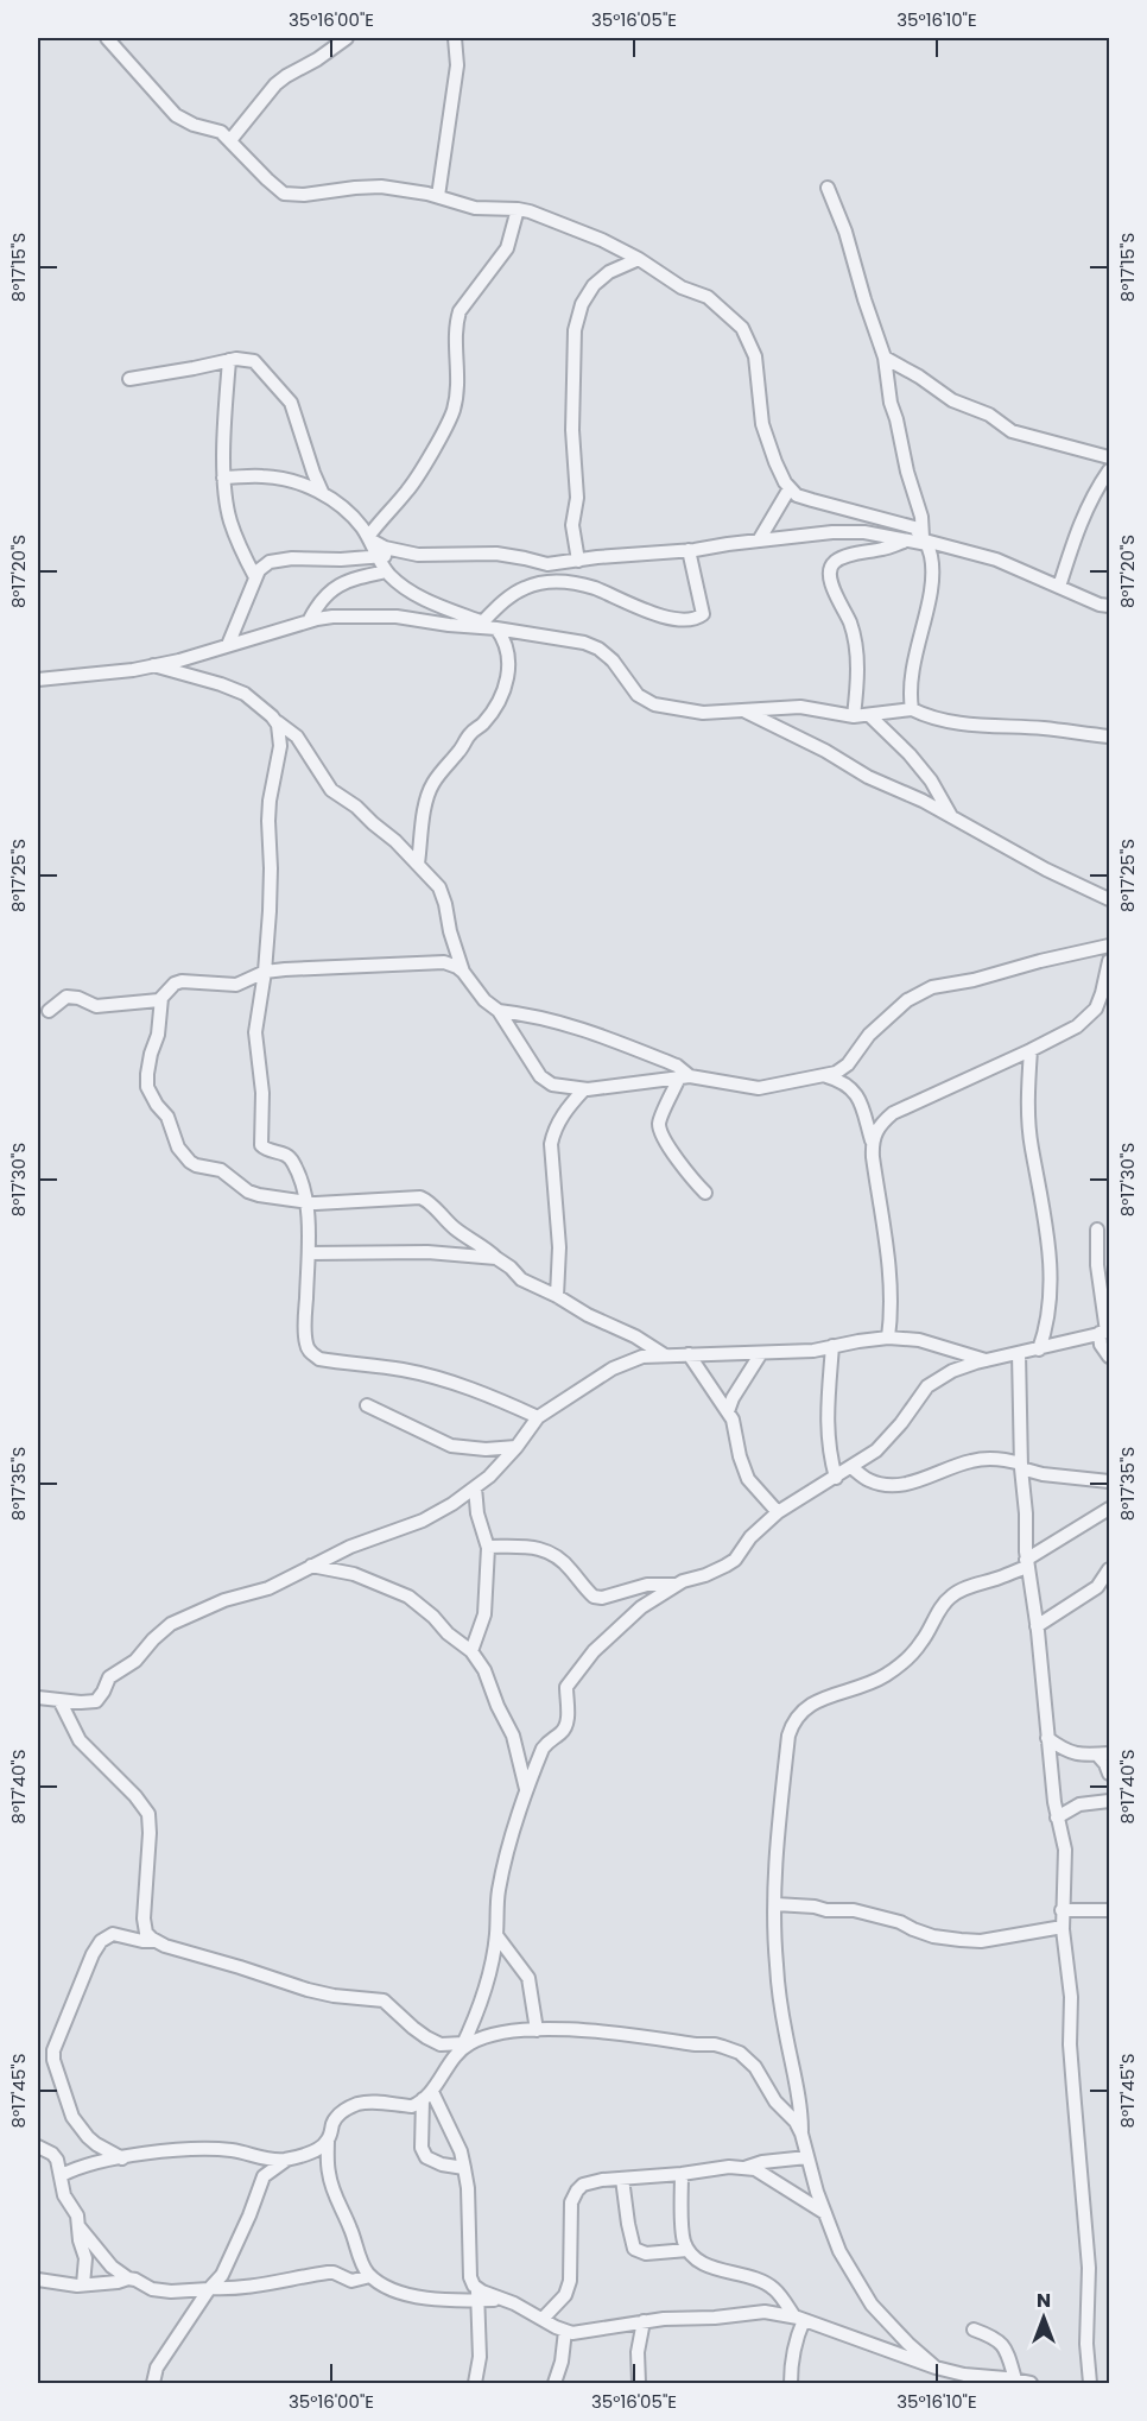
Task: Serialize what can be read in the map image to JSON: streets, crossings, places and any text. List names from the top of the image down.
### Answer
{
  "north": "top",
  "coordinates": [
    "35°16'00\"E",
    "35°16'05\"E",
    "35°16'10\"E",
    "8°17'15\"S",
    "8°17'20\"S",
    "8°17'25\"S",
    "8°17'30\"S",
    "8°17'35\"S",
    "8°17'40\"S",
    "8°17'45\"S"
  ]
}
